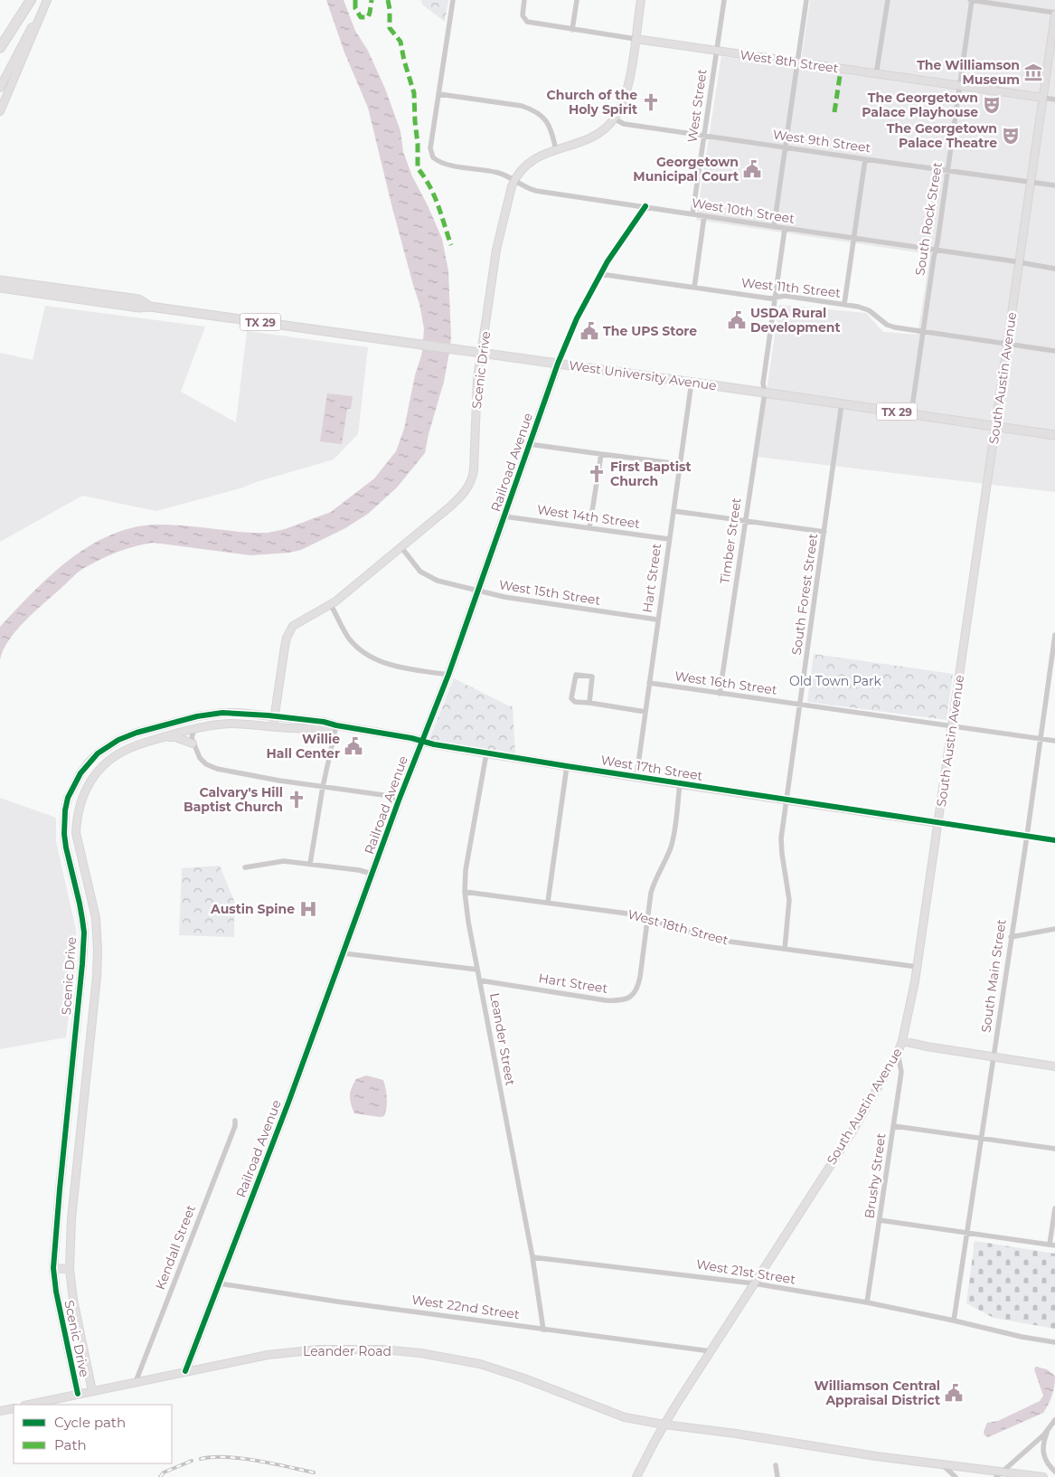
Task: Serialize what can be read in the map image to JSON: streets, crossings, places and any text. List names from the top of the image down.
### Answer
{
  "streets": {
    "main road": ["TX 29", "West University Avenue"],
    "street": [
      "West 8th Street",
      "West Street",
      "West 9th Street",
      "West 10th Street",
      "South Rock Street",
      "West 11th Street",
      "Scenic Drive",
      "South Austin Avenue",
      "Railroad Avenue",
      "West 14th Street",
      "Timber Street",
      "Hart Street",
      "West 15th Street",
      "South Forest Street",
      "West 16th Street",
      "West 17th Street",
      "West 18th Street",
      "South Main Street",
      "Leander Street",
      "Brushy Street",
      "Kendall Street",
      "West 21st Street",
      "West 22nd Street",
      "Leander Road"
    ]
  },
  "crossings": [
    ["West 8th Street", "West Street"],
    ["West 8th Street", "South Rock Street"],
    ["West 8th Street", "Scenic Drive"],
    ["West 8th Street", "South Austin Avenue"],
    ["West Street", "West 9th Street"],
    ["West Street", "West 10th Street"],
    ["West 9th Street", "South Rock Street"],
    ["West 9th Street", "Scenic Drive"],
    ["West 9th Street", "South Austin Avenue"],
    ["West 10th Street", "South Rock Street"],
    ["West 10th Street", "Scenic Drive"],
    ["West 10th Street", "South Austin Avenue"],
    ["West 10th Street", "Railroad Avenue"],
    ["West 10th Street", "Timber Street"],
    ["South Rock Street", "West 11th Street"],
    ["South Rock Street", "West University Avenue"],
    ["West 11th Street", "South Austin Avenue"],
    ["West 11th Street", "Railroad Avenue"],
    ["West 11th Street", "Timber Street"],
    ["Scenic Drive", "West University Avenue"],
    ["Scenic Drive", "West 15th Street"],
    ["Scenic Drive", "West 17th Street"],
    ["Scenic Drive", "Leander Road"],
    ["West University Avenue", "South Austin Avenue"],
    ["West University Avenue", "Railroad Avenue"],
    ["West University Avenue", "Timber Street"],
    ["West University Avenue", "Hart Street"],
    ["West University Avenue", "South Forest Street"],
    ["South Austin Avenue", "West 16th Street"],
    ["South Austin Avenue", "West 17th Street"],
    ["South Austin Avenue", "West 18th Street"],
    ["South Austin Avenue", "Brushy Street"],
    ["South Austin Avenue", "West 21st Street"],
    ["South Austin Avenue", "West 22nd Street"],
    ["South Austin Avenue", "Leander Road"],
    ["Railroad Avenue", "West 14th Street"],
    ["Railroad Avenue", "West 15th Street"],
    ["Railroad Avenue", "West 17th Street"],
    ["Railroad Avenue", "West 22nd Street"],
    ["Railroad Avenue", "Leander Road"],
    ["West 14th Street", "Hart Street"],
    ["Timber Street", "West 16th Street"],
    ["Hart Street", "West 15th Street"],
    ["Hart Street", "West 16th Street"],
    ["Hart Street", "West 17th Street"],
    ["Hart Street", "West 18th Street"],
    ["Hart Street", "Leander Street"],
    ["South Forest Street", "West 16th Street"],
    ["South Forest Street", "West 17th Street"],
    ["South Forest Street", "West 18th Street"],
    ["West 16th Street", "South Main Street"],
    ["West 17th Street", "South Main Street"],
    ["West 17th Street", "Leander Street"],
    ["West 18th Street", "Leander Street"],
    ["South Main Street", "West 21st Street"],
    ["Leander Street", "West 21st Street"],
    ["Leander Street", "West 22nd Street"],
    ["Brushy Street", "West 21st Street"],
    ["Kendall Street", "Leander Road"]
  ],
  "parks": ["Old Town Park"],
  "places": {
    "museum": ["The Williamson Museum"],
    "church": ["Church of the Holy Spirit", "First Baptist Church", "Calvary's Hill Baptist Church"],
    "theatre": ["The Georgetown Palace Playhouse", "The Georgetown Palace Theatre"],
    "public building": [
      "Georgetown Municipal Court",
      "USDA Rural Development",
      "The UPS Store",
      "Willie Hall Center",
      "Williamson Central Appraisal District"
    ],
    "hospital": ["Austin Spine"]
  },
  "legend": ["Cycle path", "Path"]
}
